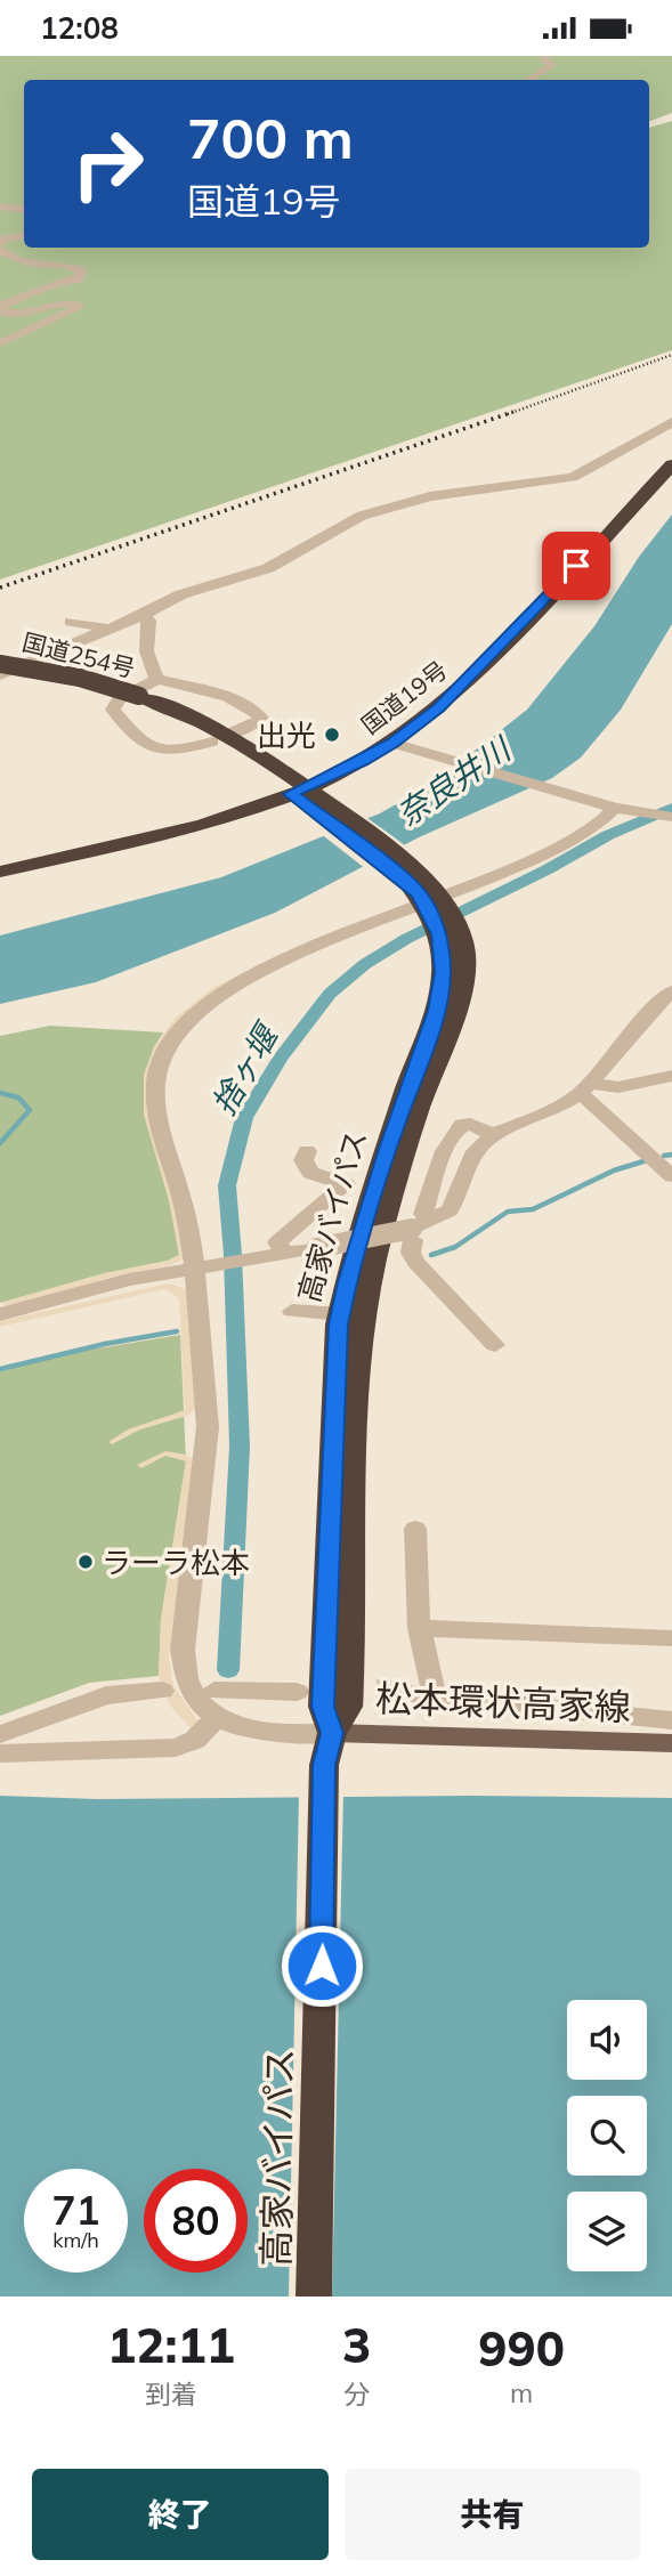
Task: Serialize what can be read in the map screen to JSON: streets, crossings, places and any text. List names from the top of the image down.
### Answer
{
  "streets": {
    "highway": ["国道254号", "国道19号", "高家バイパス"],
    "main road": ["松本環状高家線"]
  },
  "crossings": [
    ["国道254号", "国道19号"],
    ["国道254号", "高家バイパス"],
    ["国道19号", "高家バイパス"],
    ["高家バイパス", "松本環状高家線"]
  ],
  "water": ["奈良井川", "捨ヶ堰"],
  "places": ["出光", "ラーラ松本"],
  "page": {
    "status": "12:08",
    "turn": ["700 m", "国道19号"],
    "speed": "71 km/h",
    "limit": "80",
    "eta": [
      "12:11",
      "到着",
      "3",
      "分",
      "990",
      "m"
    ],
    "buttons": ["終了", "共有"]
  }
}
